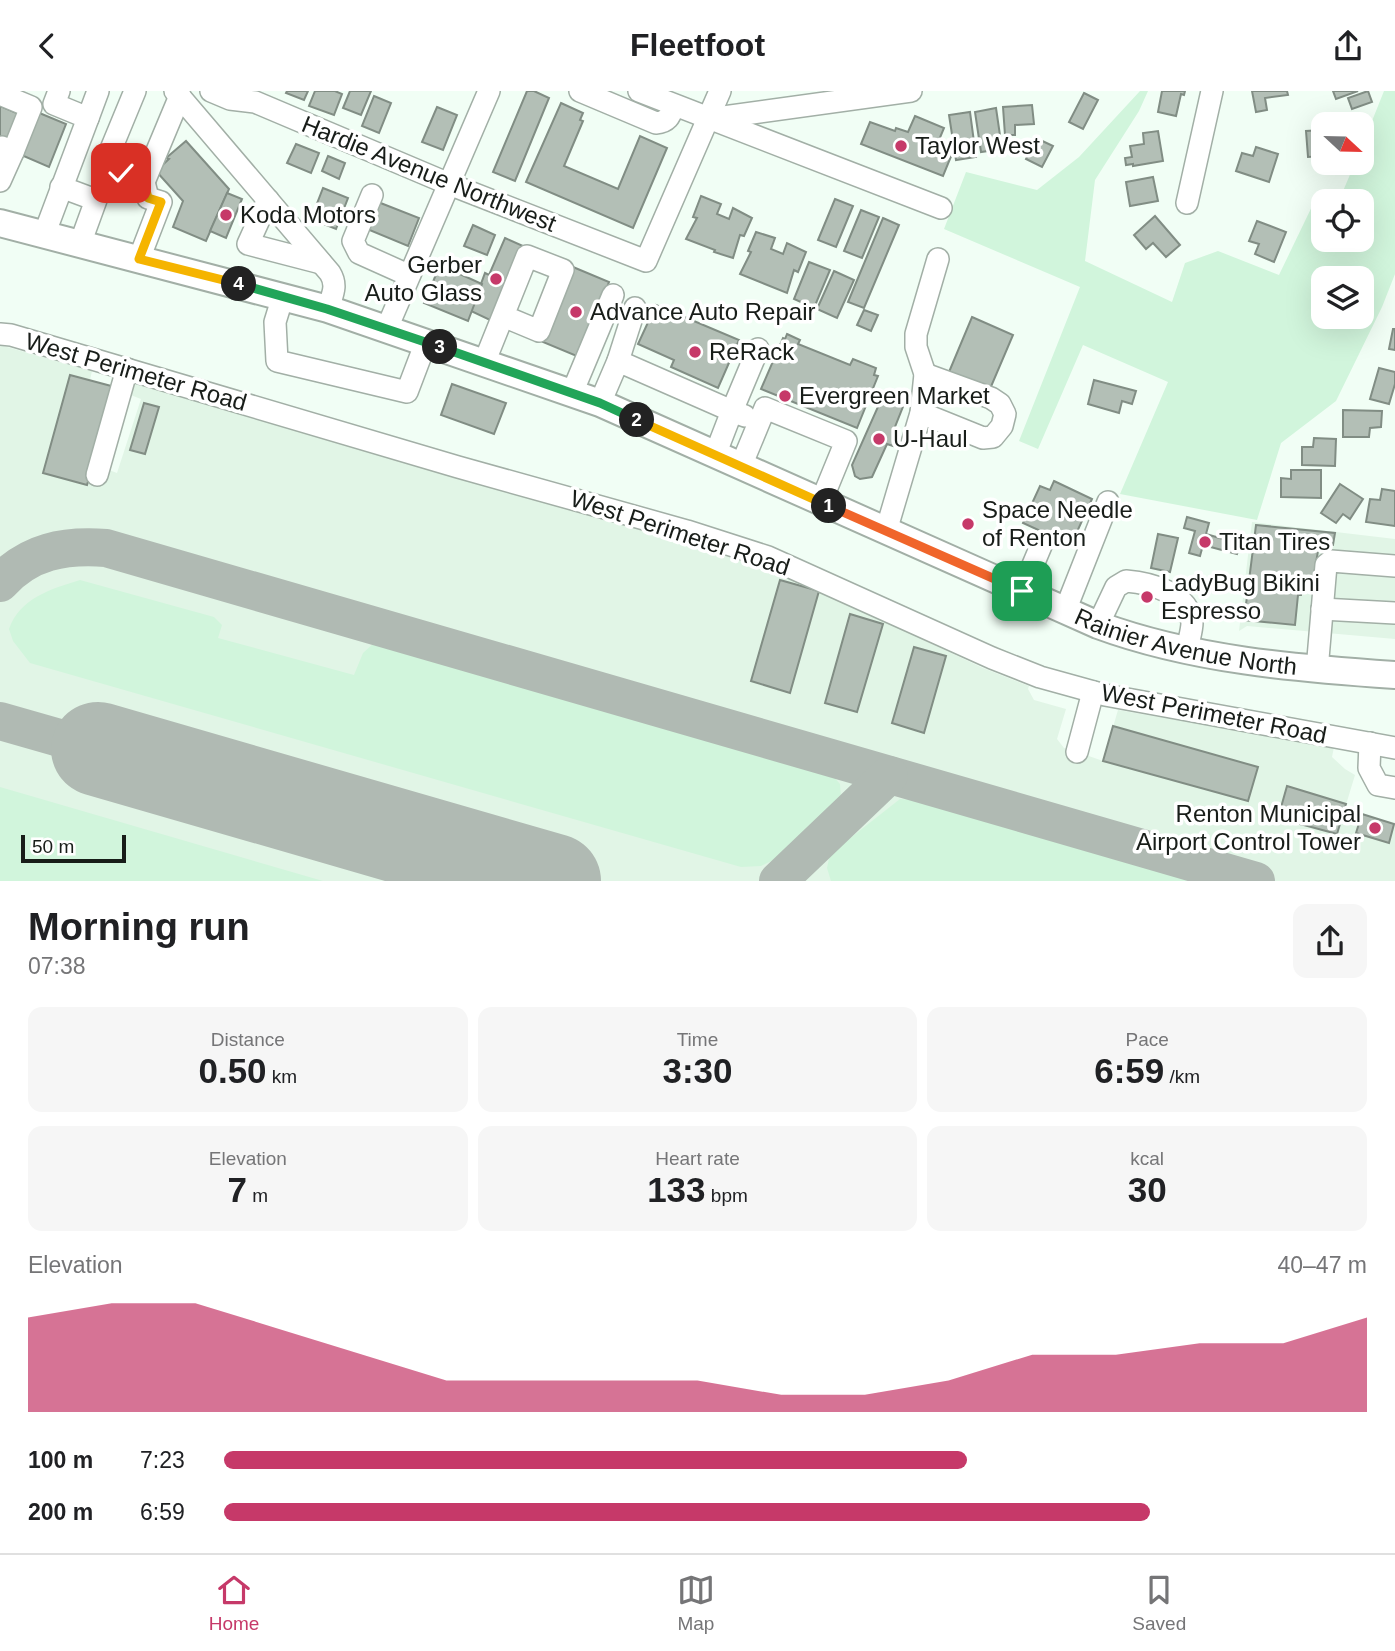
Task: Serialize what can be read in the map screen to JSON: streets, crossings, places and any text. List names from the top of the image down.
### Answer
{
  "streets": {
    "main road": ["Rainier Avenue North"],
    "street": ["Hardie Avenue Northwest", "West Perimeter Road"]
  },
  "places": [
    "Taylor West",
    "Koda Motors",
    "Gerber Auto Glass",
    "Advance Auto Repair",
    "ReRack",
    "Evergreen Market",
    "U-Haul",
    "Space Needle of Renton",
    "Titan Tires",
    "LadyBug Bikini Espresso",
    "Renton Municipal Airport Control Tower"
  ],
  "scale_bar": "50 m",
  "north": "right",
  "page": {
    "header": "Fleetfoot",
    "pins": [
      "4",
      "3",
      "2",
      "1"
    ],
    "scale": "50 m",
    "heading": ["Morning run", "07:38"],
    "stats": [
      ["Distance", "0.50 km"],
      ["Time", "3:30"],
      ["Pace", "6:59 /km"],
      ["Elevation", "7 m"],
      ["Heart rate", "133 bpm"],
      ["kcal", "30"]
    ],
    "chart": ["Elevation", "40–47 m"],
    "list": [
      {
        "name": "100 m",
        "note": "7:23"
      },
      {
        "name": "200 m",
        "note": "6:59"
      }
    ],
    "tabs": ["Home", "Map", "Saved"]
  }
}
